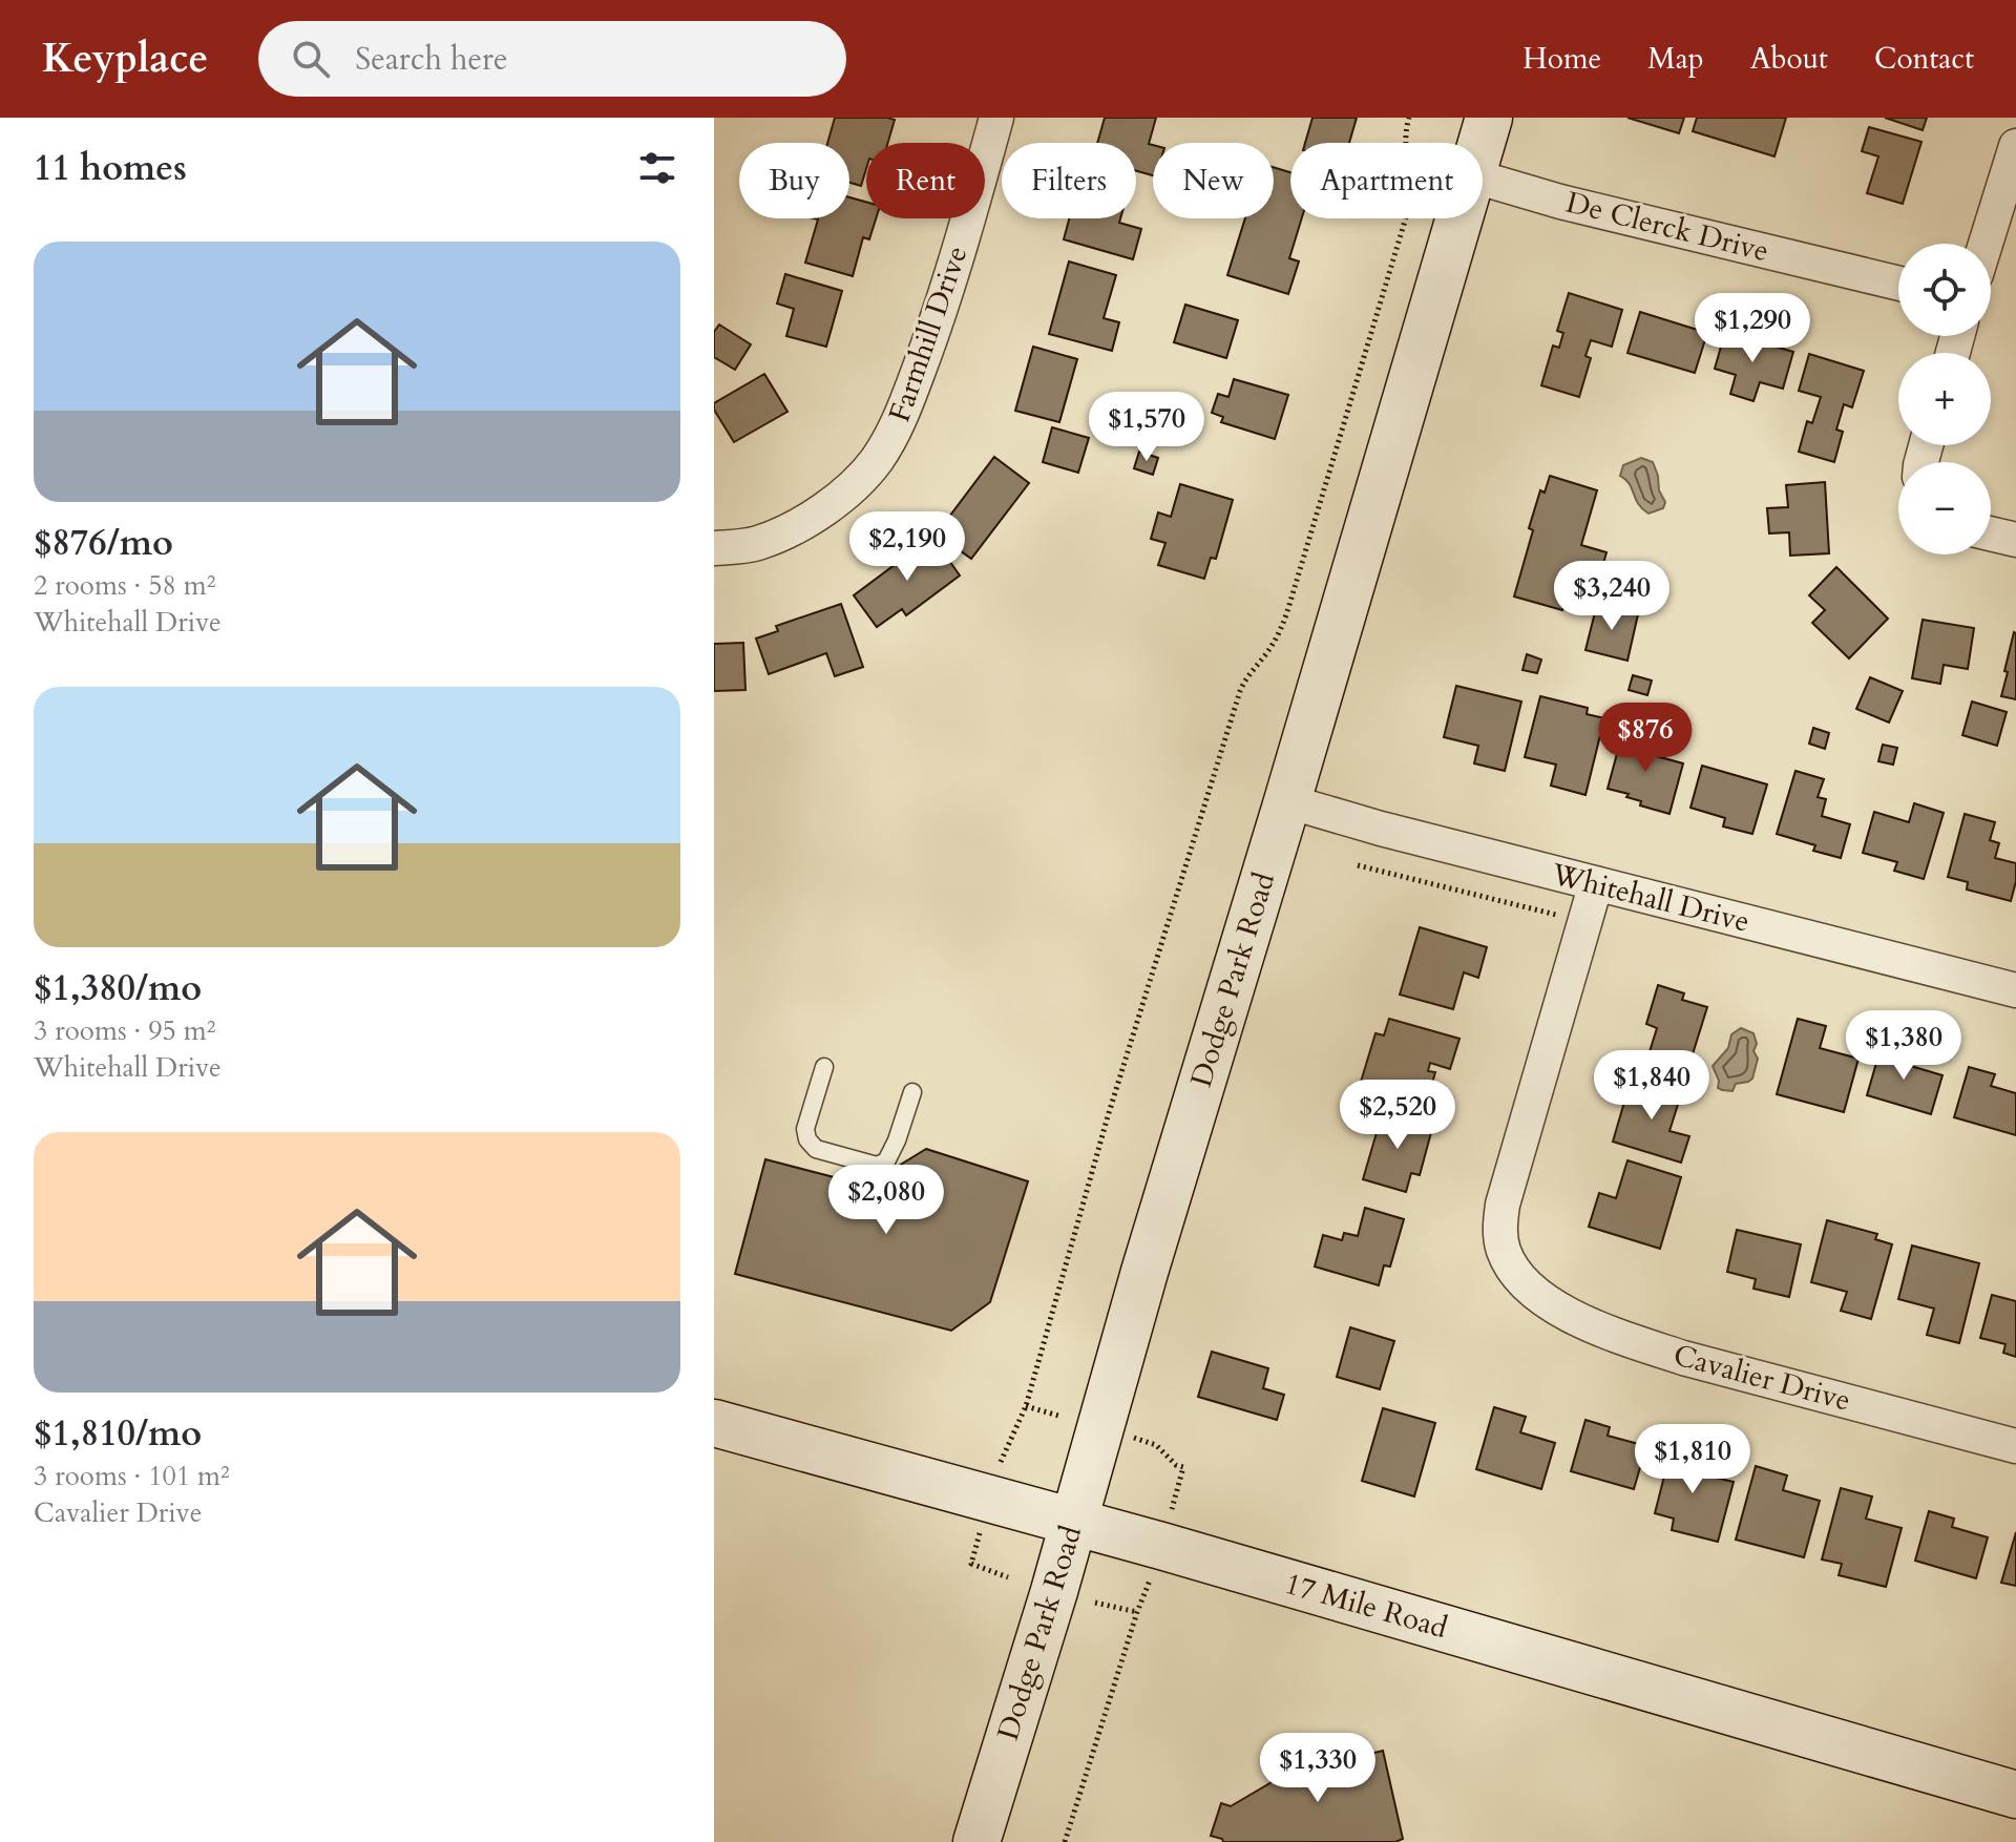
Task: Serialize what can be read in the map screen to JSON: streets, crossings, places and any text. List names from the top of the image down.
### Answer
{
  "streets": {
    "street": [
      "De Clerck Drive",
      "Farmhill Drive",
      "Whitehall Drive",
      "Dodge Park Road",
      "Cavalier Drive",
      "17 Mile Road"
    ]
  },
  "crossings": [
    ["Whitehall Drive", "Dodge Park Road"],
    ["Whitehall Drive", "Cavalier Drive"],
    ["Dodge Park Road", "17 Mile Road"]
  ],
  "page": {
    "header": "Keyplace",
    "search": "Search here",
    "nav": [
      "Home",
      "Map",
      "About",
      "Contact"
    ],
    "heading": "11 homes",
    "chip": [
      "Buy",
      "Rent",
      "Filters",
      "New",
      "Apartment"
    ],
    "list": [
      {
        "name": "$876/mo",
        "note": "2 rooms · 58 m² · Whitehall Drive"
      },
      {
        "name": "$1,380/mo",
        "note": "3 rooms · 95 m² · Whitehall Drive"
      },
      {
        "name": "$1,810/mo",
        "note": "3 rooms · 101 m² · Cavalier Drive"
      }
    ],
    "map_buttons": ["+", "−"],
    "price": [
      "$1,290",
      "$1,570",
      "$2,190",
      "$3,240",
      "$876",
      "$1,380",
      "$1,840",
      "$2,520",
      "$2,080",
      "$1,810",
      "$1,330"
    ]
  }
}
